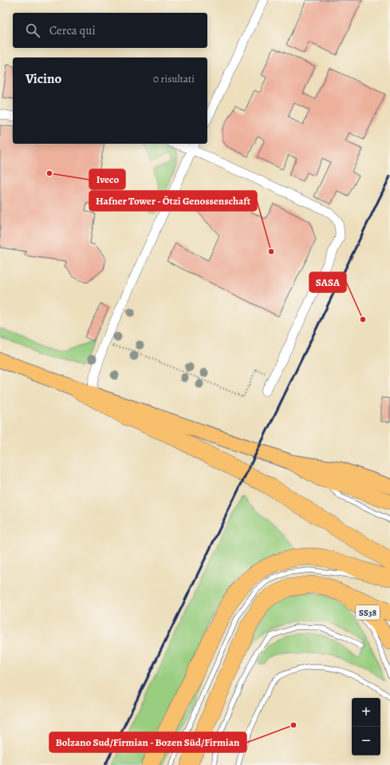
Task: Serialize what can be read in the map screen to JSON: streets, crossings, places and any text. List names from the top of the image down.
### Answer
{
  "streets": {
    "highway": ["SS38"]
  },
  "places": [
    "Iveco",
    "Hafner Tower - Ötzi Genossenschaft",
    "SASA",
    "Bolzano Sud/Firmian - Bozen Süd/Firmian"
  ],
  "page": {
    "search": "Cerca qui",
    "heading": ["Vicino", "0 risultati"],
    "map_buttons": ["+", "−"]
  }
}
